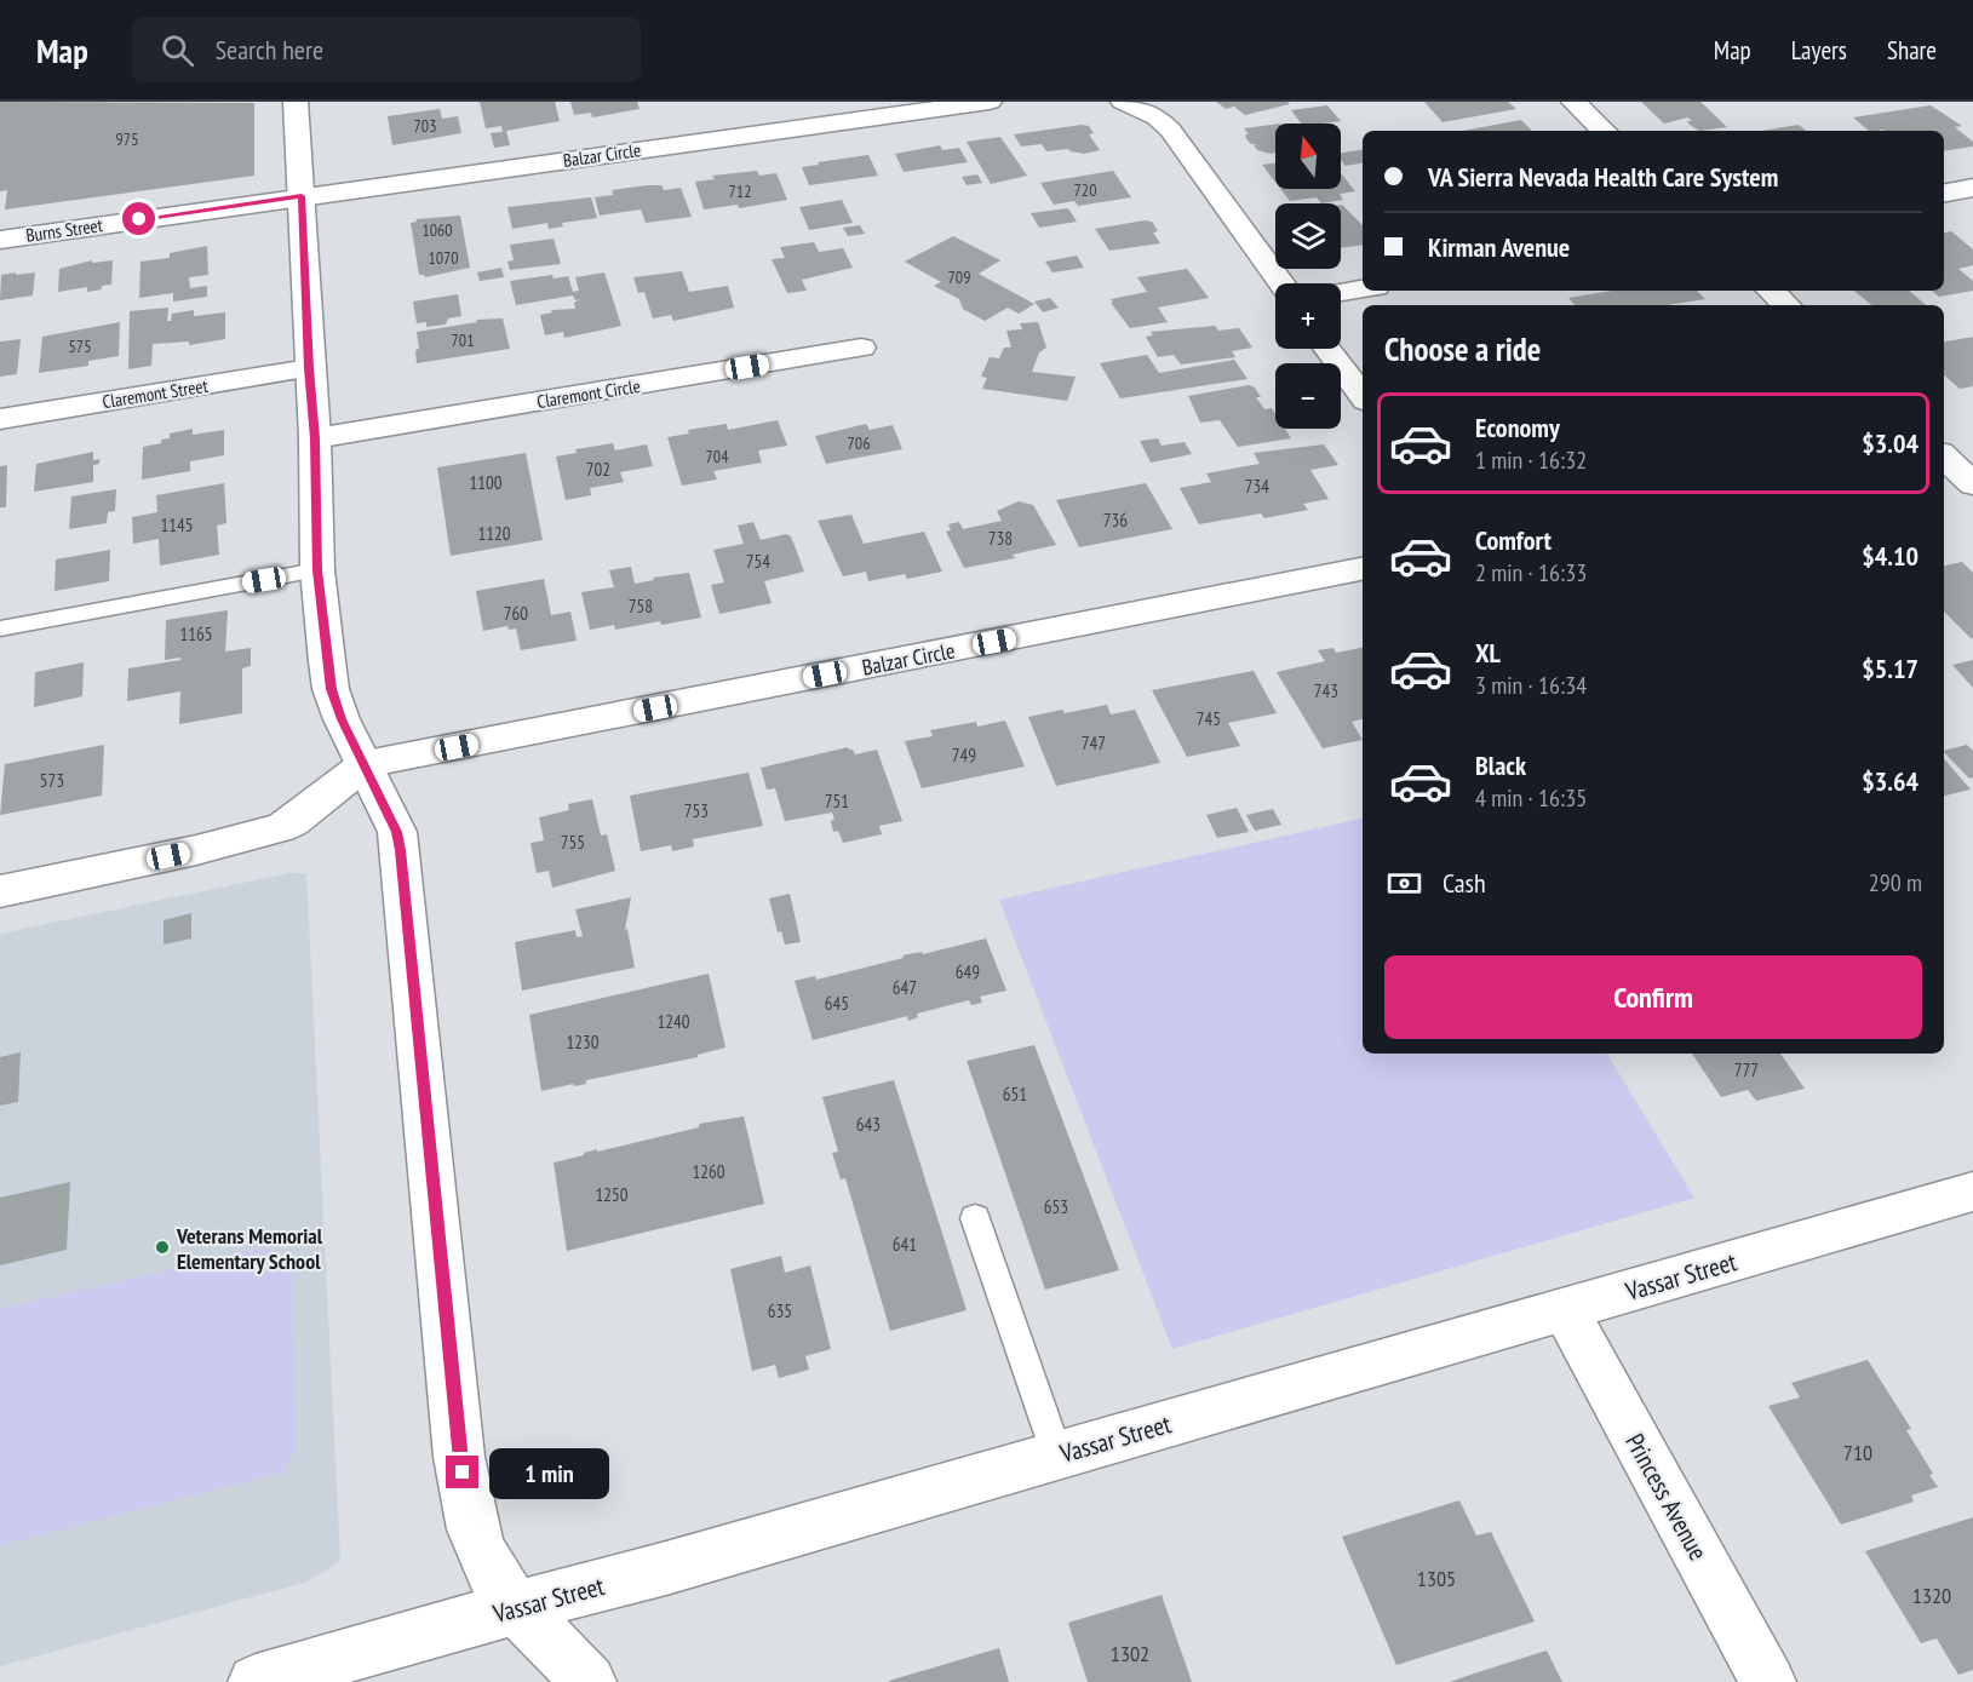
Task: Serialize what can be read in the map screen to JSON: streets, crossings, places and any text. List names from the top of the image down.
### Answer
{
  "streets": {
    "street": [
      "Balzar Circle",
      "Burns Street",
      "Claremont Street",
      "Claremont Circle",
      "Vassar Street",
      "Princess Avenue"
    ]
  },
  "crossings": [
    ["Balzar Circle", "Burns Street"],
    ["Vassar Street", "Princess Avenue"]
  ],
  "places": ["Veterans Memorial Elementary School"],
  "house_numbers": [
    "703",
    "975",
    "720",
    "712",
    "1060",
    "1070",
    "709",
    "701",
    "575",
    "706",
    "704",
    "702",
    "1100",
    "734",
    "736",
    "1145",
    "1120",
    "738",
    "754",
    "758",
    "760",
    "1165",
    "743",
    "745",
    "747",
    "749",
    "573",
    "751",
    "753",
    "755",
    "649",
    "647",
    "645",
    "1240",
    "1230",
    "777",
    "651",
    "643",
    "1260",
    "1250",
    "653",
    "641",
    "635",
    "710",
    "1305",
    "1320",
    "1302"
  ],
  "north": "top",
  "page": {
    "header": "Map",
    "search": "Search here",
    "nav": ["Map", "Layers", "Share"],
    "map_buttons": ["+", "−"],
    "banner": ["VA Sierra Nevada Health Care System", "Kirman Avenue"],
    "heading": "Choose a ride",
    "list": [
      {
        "name": "Economy",
        "note": "1 min · 16:32",
        "value": "$3.04"
      },
      {
        "name": "Comfort",
        "note": "2 min · 16:33",
        "value": "$4.10"
      },
      {
        "name": "XL",
        "note": "3 min · 16:34",
        "value": "$5.17"
      },
      {
        "name": "Black",
        "note": "4 min · 16:35",
        "value": "$3.64"
      }
    ],
    "pay": ["Cash", "290 m"],
    "buttons": "Confirm",
    "bubble": "1 min"
  }
}
